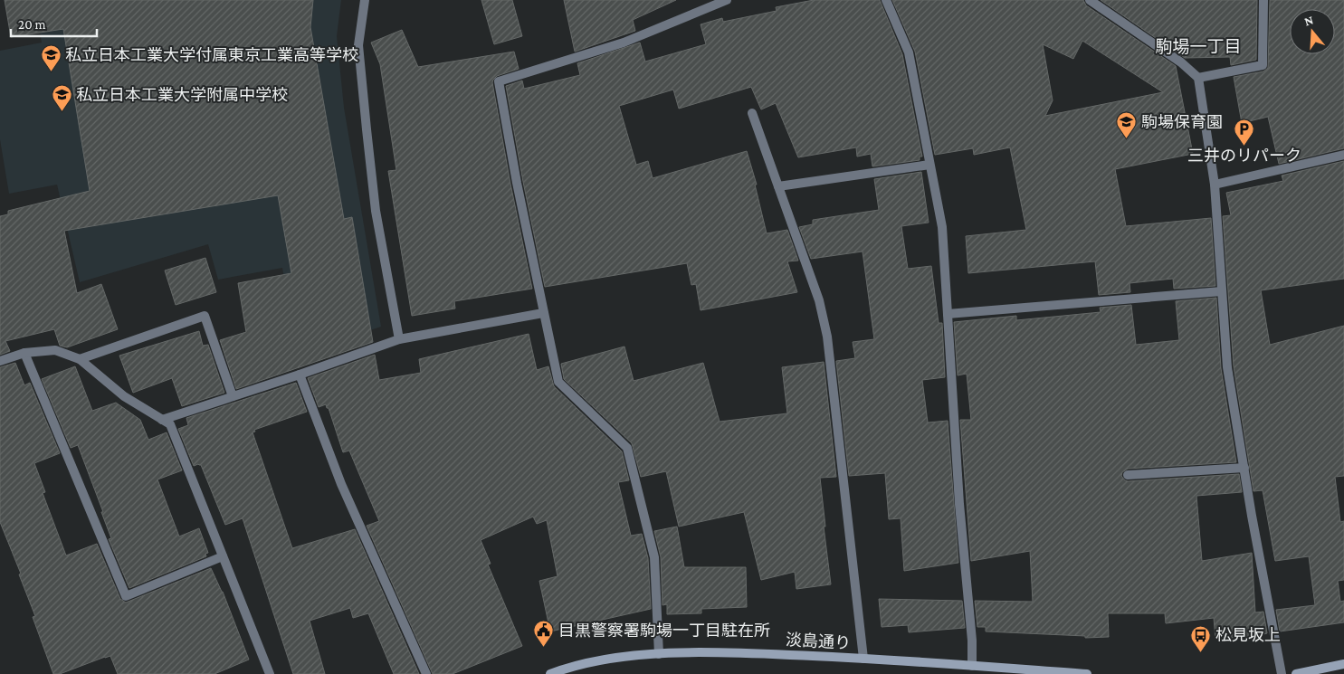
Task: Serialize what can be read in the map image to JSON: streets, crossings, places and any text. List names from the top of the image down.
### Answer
{
  "streets": {
    "main road": ["淡島通り"]
  },
  "districts": ["駒場一丁目"],
  "places": {
    "school or university": ["私立日本工業大学付属東京工業高等学校", "私立日本工業大学附属中学校", "駒場保育園"],
    "parking": ["三井のリパーク"],
    "public building": ["目黒警察署駒場一丁目駐在所"],
    "bus stop": ["松見坂上"]
  },
  "scale_bar": "20 m",
  "north": "top"
}
